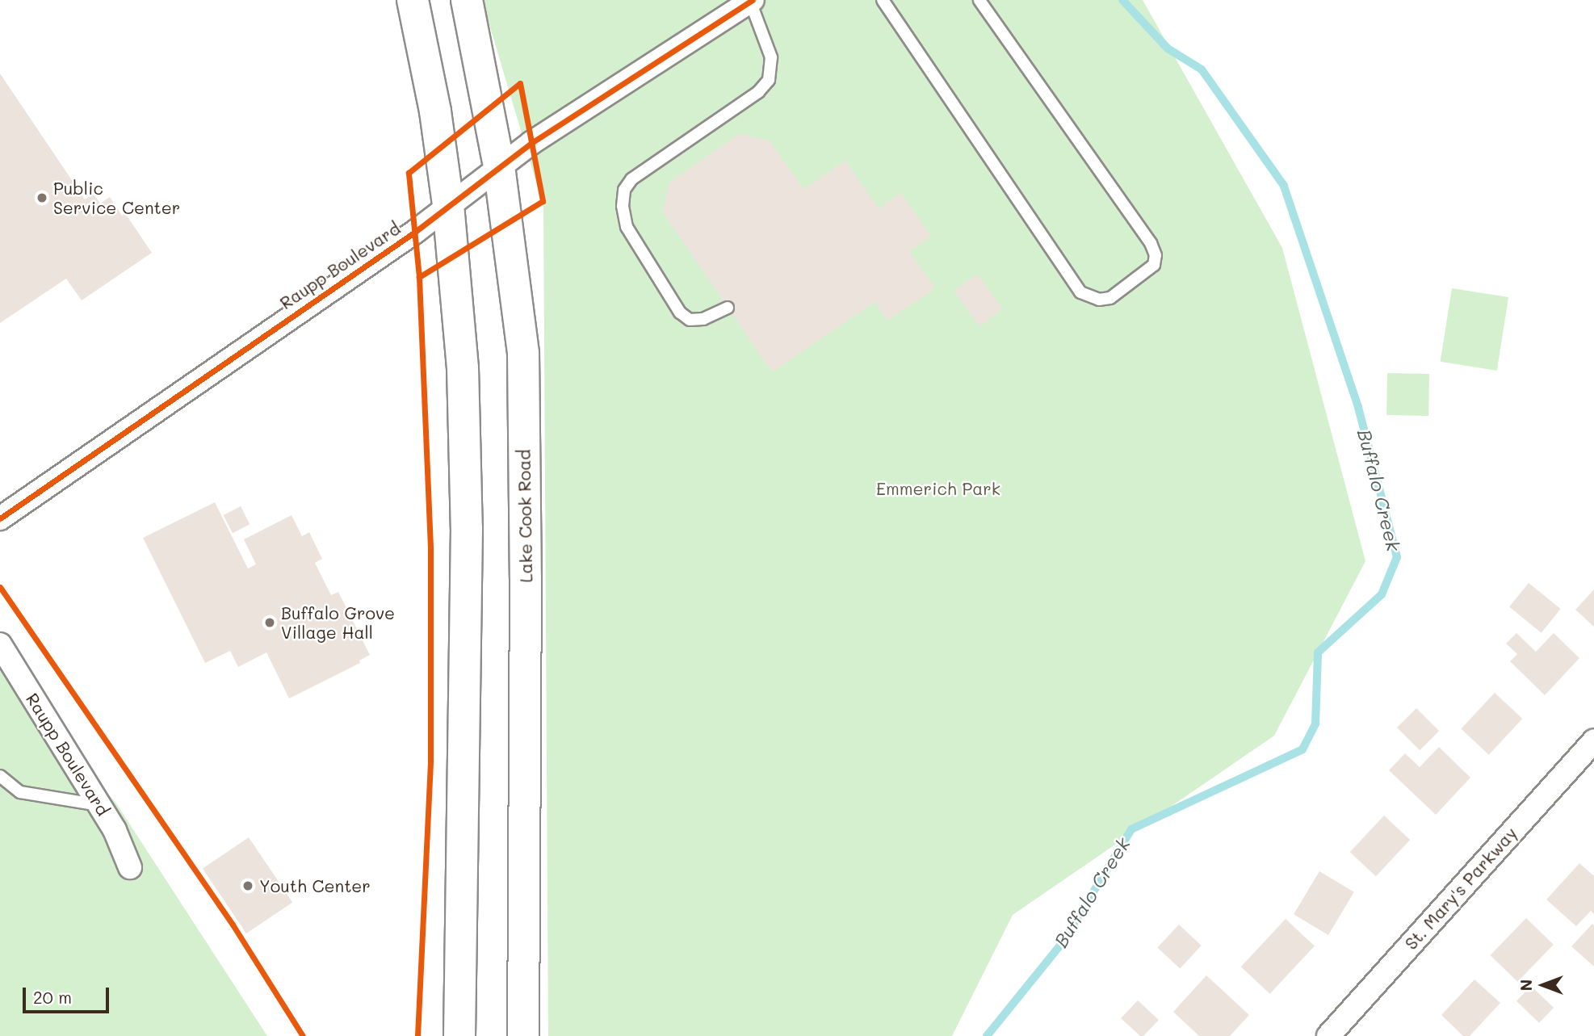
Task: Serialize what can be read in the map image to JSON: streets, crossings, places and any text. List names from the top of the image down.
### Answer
{
  "streets": {
    "main road": ["Lake Cook Road"],
    "street": ["Raupp Boulevard", "St. Mary's Parkway"]
  },
  "crossings": [
    ["Raupp Boulevard", "Lake Cook Road"]
  ],
  "water": ["Buffalo Creek"],
  "parks": ["Emmerich Park"],
  "places": ["Public Service Center", "Buffalo Grove Village Hall", "Youth Center"],
  "scale_bar": "20 m",
  "north": "left"
}
